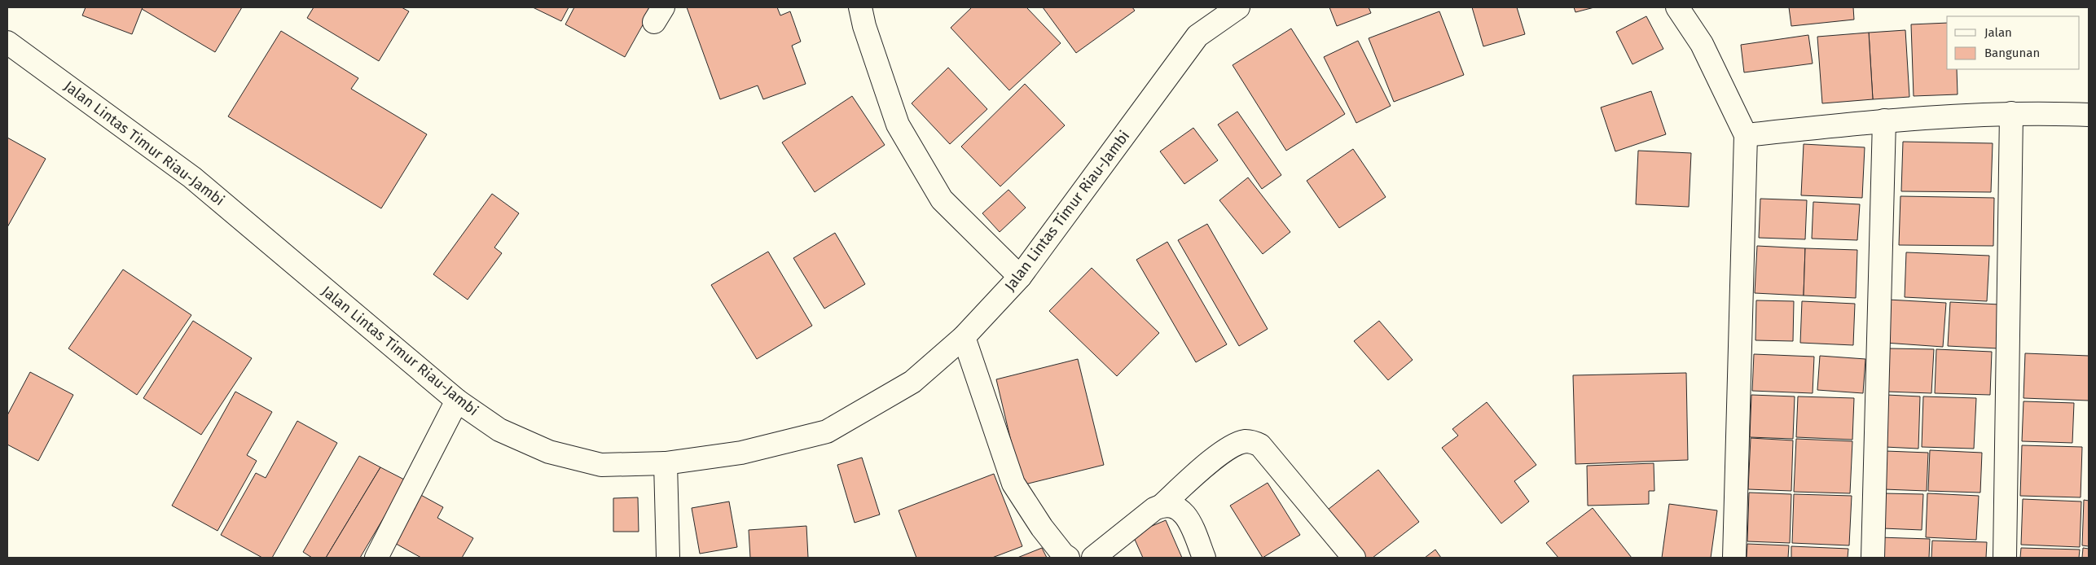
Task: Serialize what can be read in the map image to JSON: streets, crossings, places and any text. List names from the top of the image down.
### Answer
{
  "streets": {
    "main road": ["Jalan Lintas Timur Riau-Jambi"]
  },
  "legend": ["Jalan", "Bangunan"]
}
